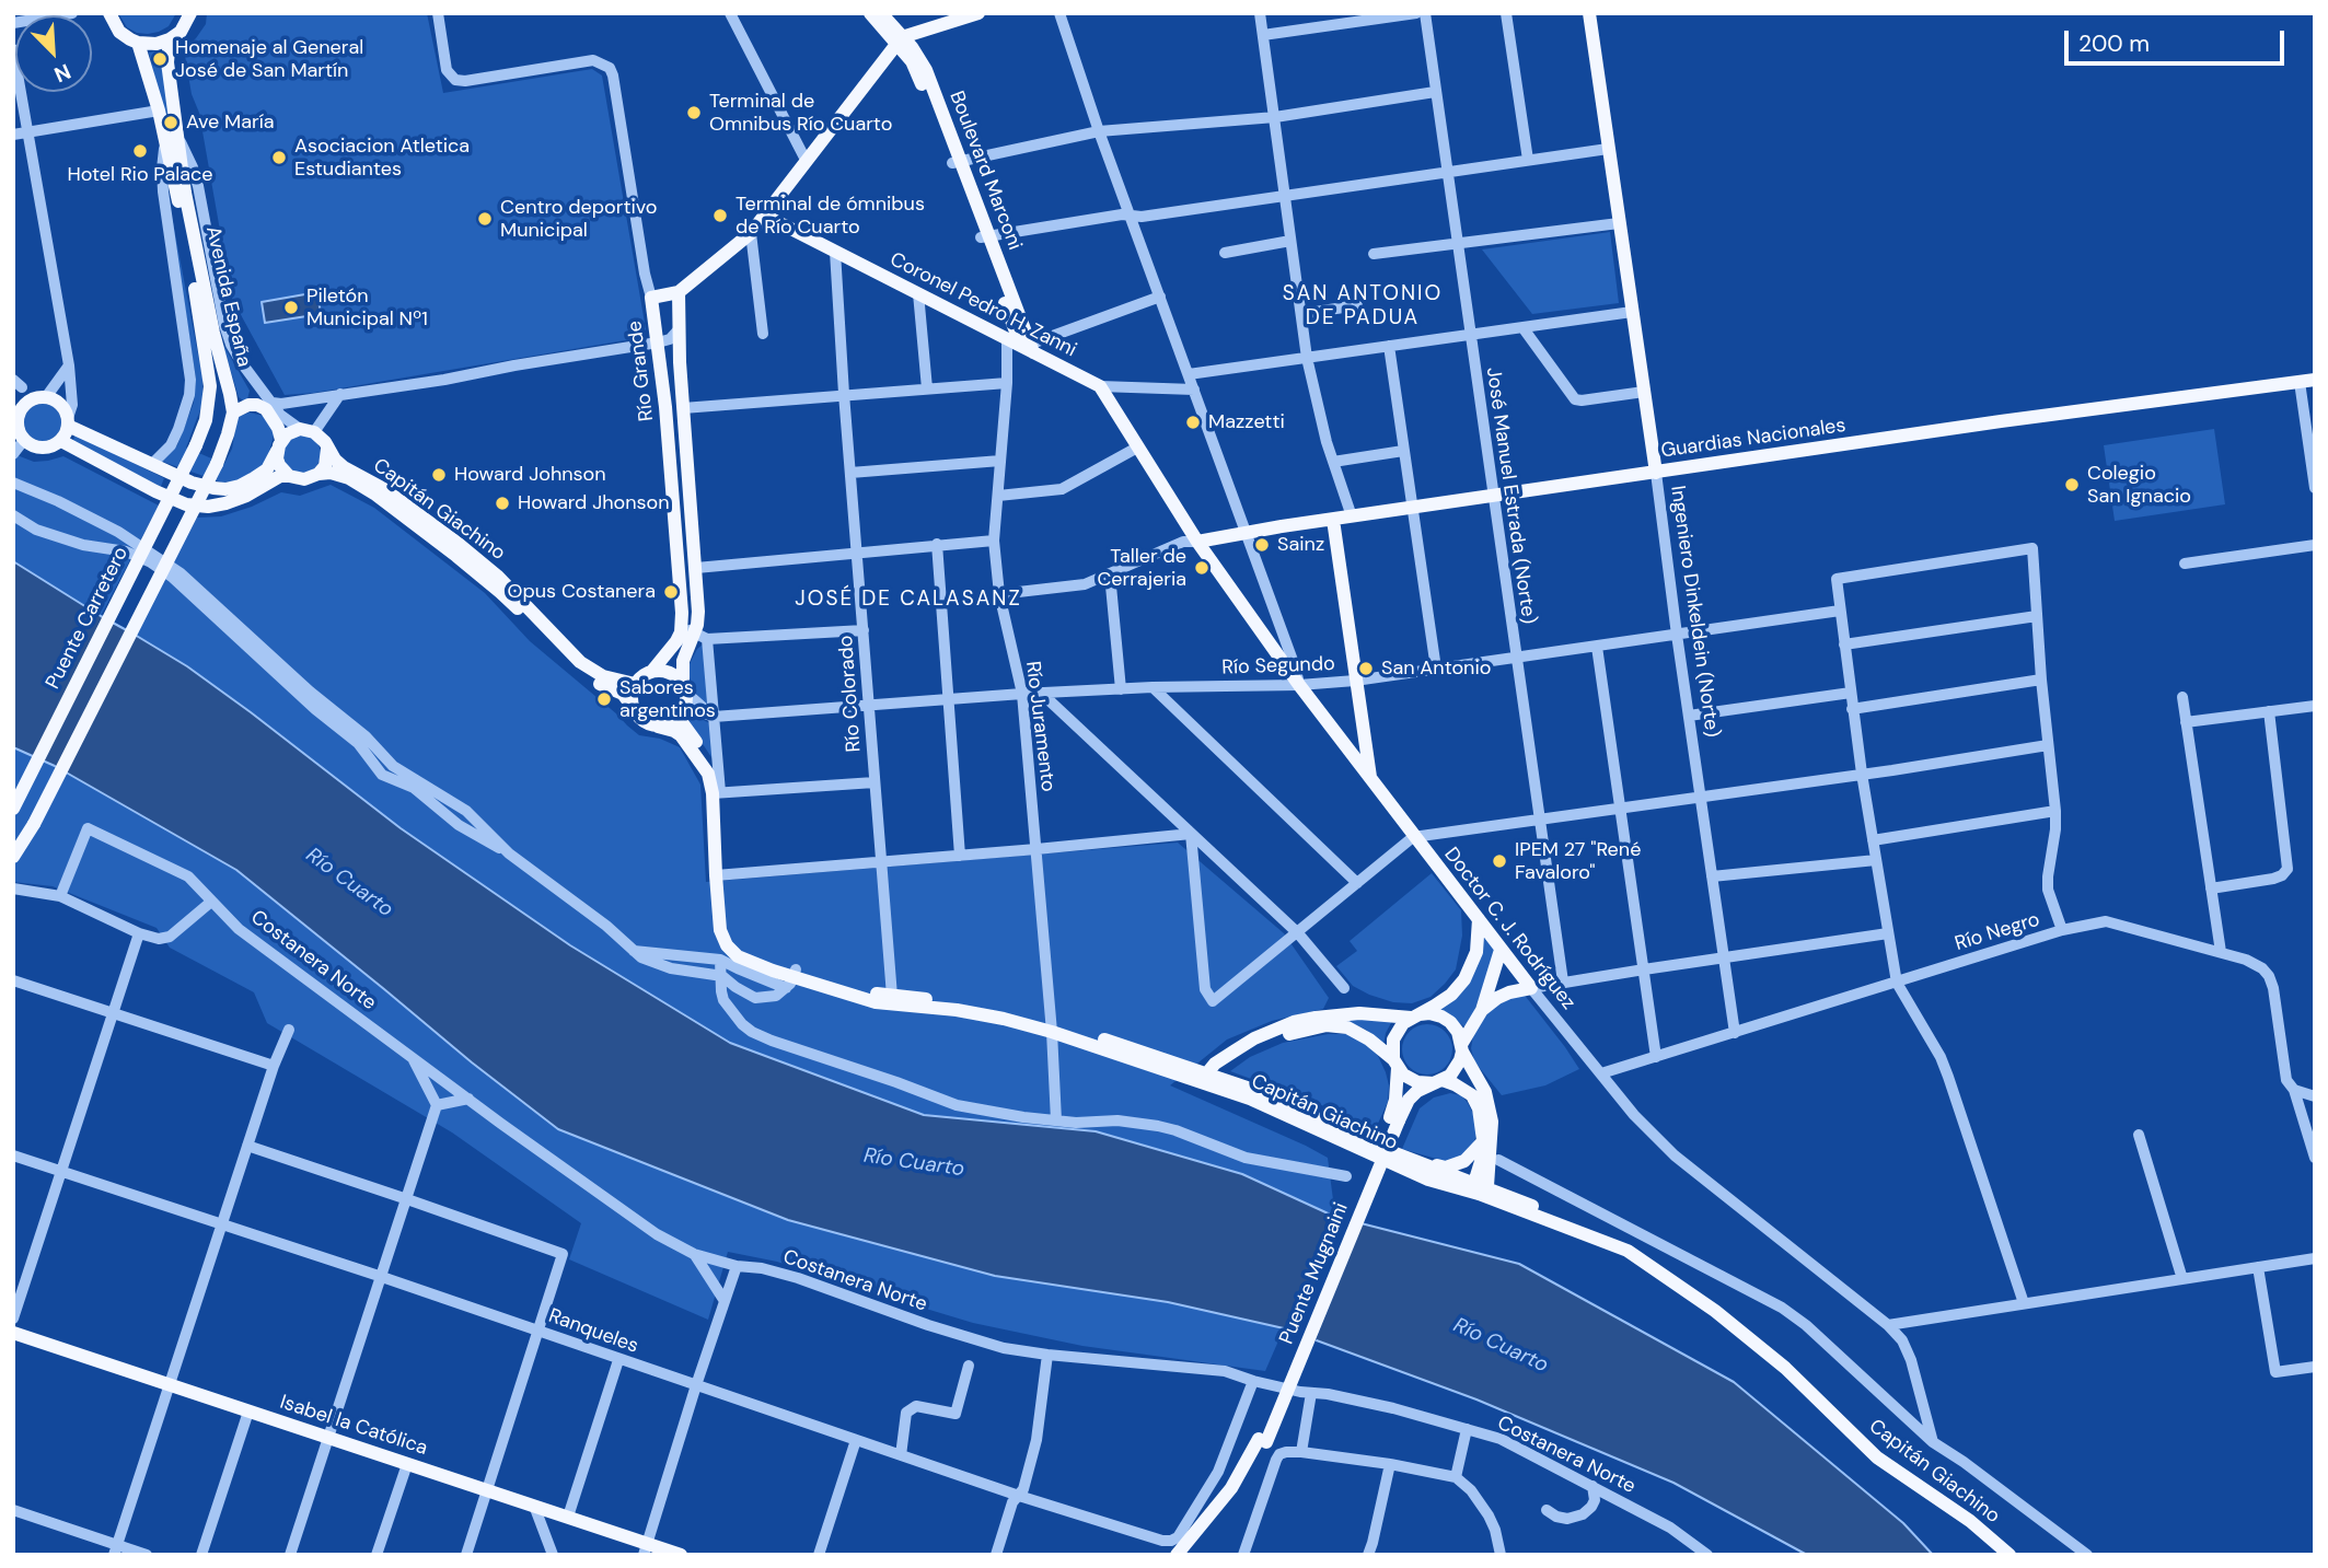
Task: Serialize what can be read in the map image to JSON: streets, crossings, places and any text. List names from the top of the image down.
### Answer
{
  "streets": {
    "main road": [
      "Boulevard Marconi",
      "Avenida España",
      "Coronel Pedro H. Zanni",
      "Río Grande",
      "Guardias Nacionales",
      "Capitán Giachino",
      "Ingeniero Dinkeldein (Norte)",
      "Puente Carretero",
      "Doctor C. J. Rodríguez",
      "Puente Mugnaini",
      "Isabel la Católica"
    ],
    "street": [
      "José Manuel Estrada (Norte)",
      "Río Segundo",
      "Río Colorado",
      "Río Juramento",
      "Río Negro",
      "Costanera Norte",
      "Ranqueles"
    ]
  },
  "crossings": [
    ["Boulevard Marconi", "Coronel Pedro H. Zanni"],
    ["Avenida España", "Capitán Giachino"],
    ["Avenida España", "Puente Carretero"],
    ["Coronel Pedro H. Zanni", "Río Colorado"],
    ["Coronel Pedro H. Zanni", "Río Juramento"],
    ["Coronel Pedro H. Zanni", "Doctor C. J. Rodríguez"],
    ["Río Grande", "Capitán Giachino"],
    ["Río Grande", "Río Segundo"],
    ["Guardias Nacionales", "José Manuel Estrada (Norte)"],
    ["Guardias Nacionales", "Ingeniero Dinkeldein (Norte)"],
    ["Guardias Nacionales", "Doctor C. J. Rodríguez"],
    ["José Manuel Estrada (Norte)", "Río Segundo"],
    ["Capitán Giachino", "Río Segundo"],
    ["Capitán Giachino", "Río Colorado"],
    ["Capitán Giachino", "Río Juramento"],
    ["Ingeniero Dinkeldein (Norte)", "Río Segundo"],
    ["Ingeniero Dinkeldein (Norte)", "Río Negro"],
    ["Río Segundo", "Río Colorado"],
    ["Río Segundo", "Río Juramento"],
    ["Río Segundo", "Doctor C. J. Rodríguez"],
    ["Doctor C. J. Rodríguez", "Río Negro"],
    ["Costanera Norte", "Ranqueles"]
  ],
  "districts": ["SAN ANTONIO DE PADUA", "JOSÉ DE CALASANZ"],
  "water": ["Río Cuarto"],
  "places": [
    "Homenaje al General José de San Martín",
    "Terminal de Omnibus Río Cuarto",
    "Ave María",
    "Hotel Rio Palace",
    "Asociacion Atletica Estudiantes",
    "Terminal de ómnibus de Río Cuarto",
    "Centro deportivo Municipal",
    "Piletón Municipal Nº1",
    "Mazzetti",
    "Howard Johnson",
    "Colegio San Ignacio",
    "Howard Jhonson",
    "Sainz",
    "Taller de Cerrajeria",
    "Opus Costanera",
    "San Antonio",
    "Sabores argentinos",
    "IPEM 27 \"René Favaloro\""
  ],
  "scale_bar": "200 m",
  "north": "bottom right"
}
